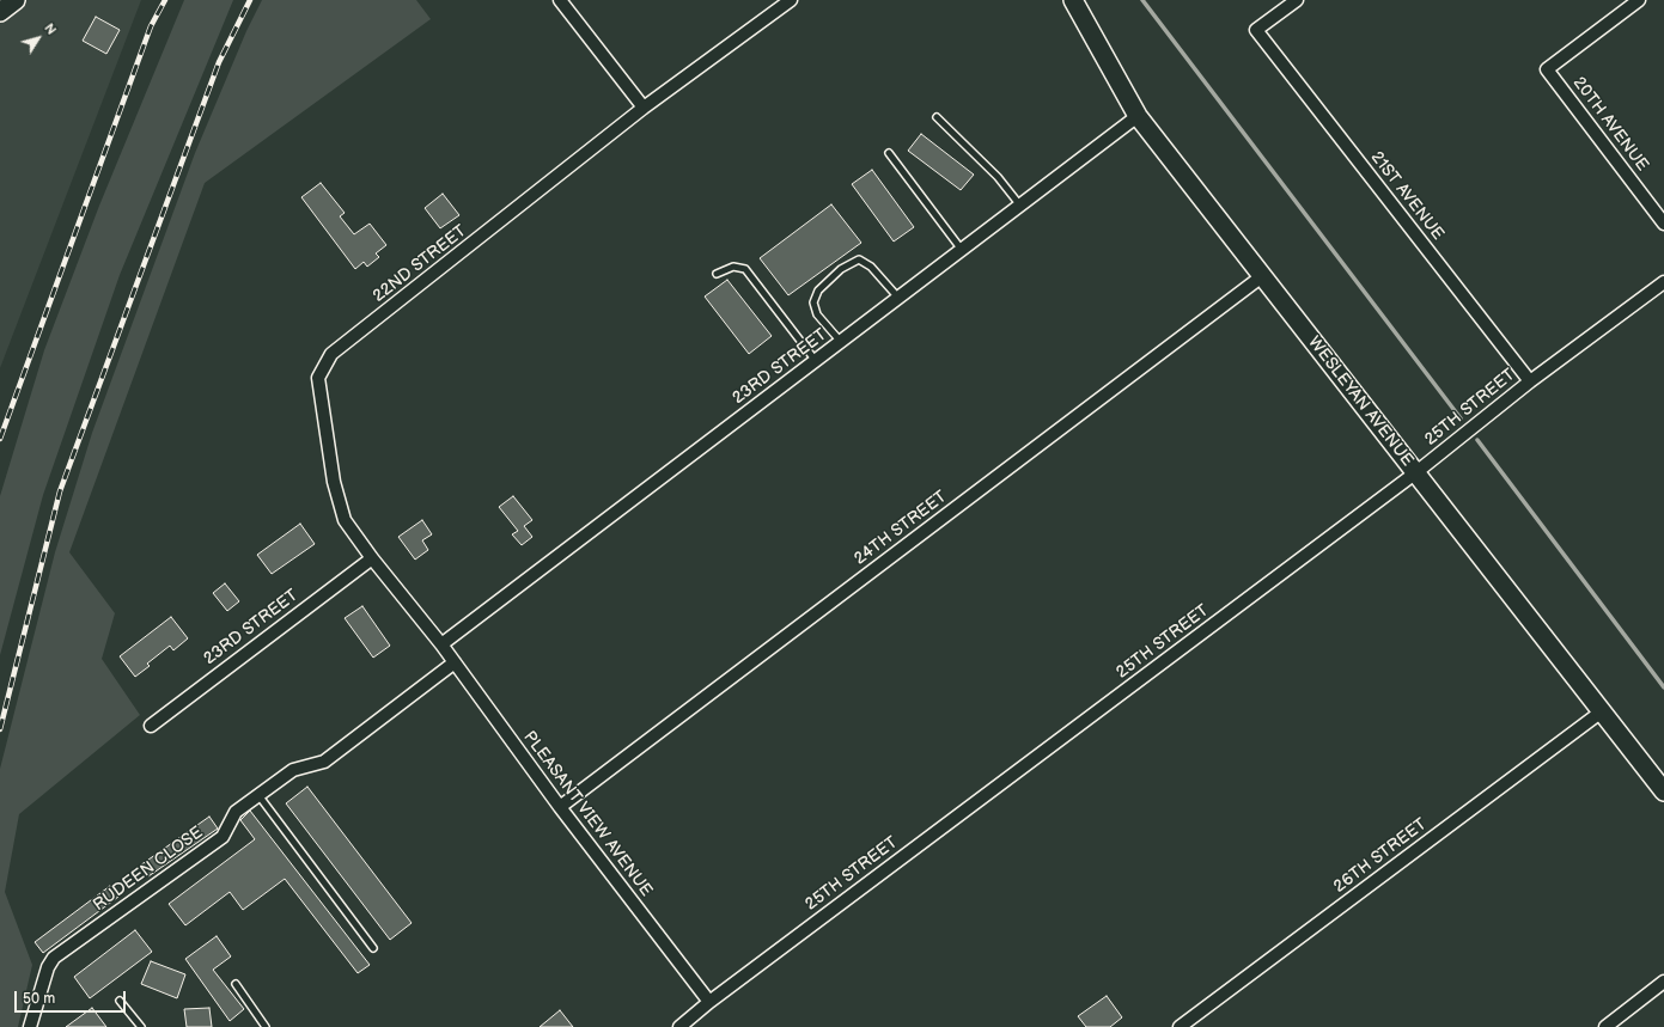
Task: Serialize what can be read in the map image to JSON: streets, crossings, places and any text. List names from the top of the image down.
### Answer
{
  "streets": {
    "street": [
      "20TH AVENUE",
      "21ST AVENUE",
      "22ND STREET",
      "23RD STREET",
      "WESLEYAN AVENUE",
      "25TH STREET",
      "24TH STREET",
      "PLEASANT VIEW AVENUE",
      "26TH STREET",
      "RUDEEN CLOSE"
    ]
  },
  "crossings": [
    ["21ST AVENUE", "25TH STREET"],
    ["22ND STREET", "23RD STREET"],
    ["22ND STREET", "PLEASANT VIEW AVENUE"],
    ["23RD STREET", "WESLEYAN AVENUE"],
    ["23RD STREET", "PLEASANT VIEW AVENUE"],
    ["WESLEYAN AVENUE", "25TH STREET"],
    ["WESLEYAN AVENUE", "24TH STREET"],
    ["WESLEYAN AVENUE", "26TH STREET"],
    ["25TH STREET", "PLEASANT VIEW AVENUE"],
    ["24TH STREET", "PLEASANT VIEW AVENUE"],
    ["PLEASANT VIEW AVENUE", "RUDEEN CLOSE"]
  ],
  "scale_bar": "50 m",
  "north": "top right"
}
